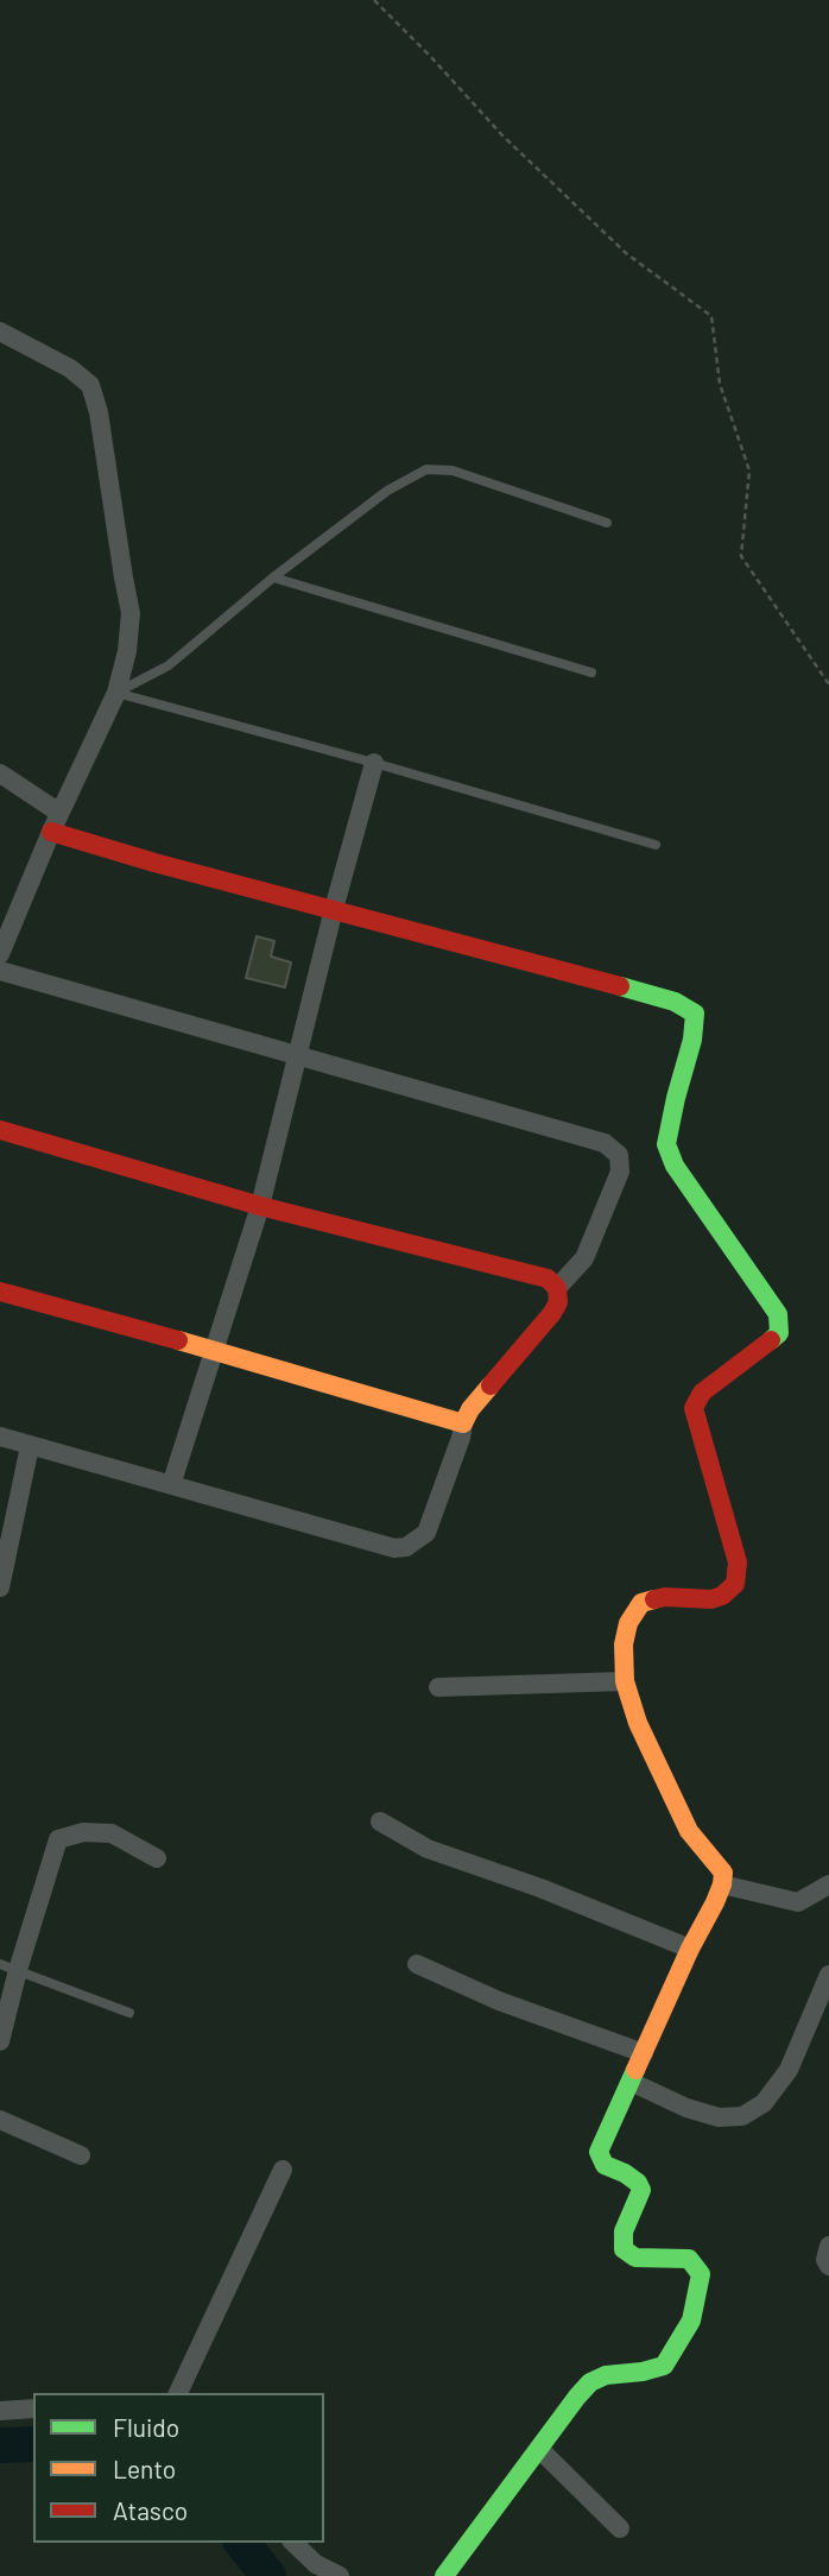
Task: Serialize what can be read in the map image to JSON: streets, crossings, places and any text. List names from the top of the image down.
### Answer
{
  "legend": ["Fluido", "Lento", "Atasco"]
}
